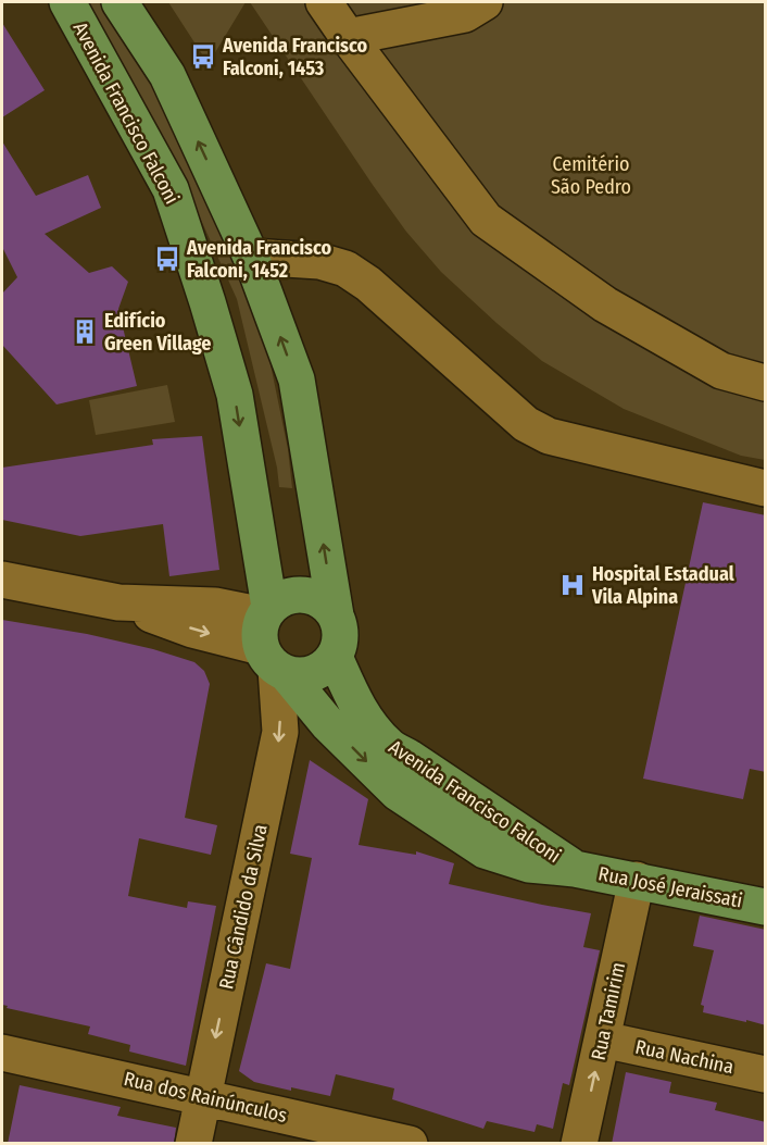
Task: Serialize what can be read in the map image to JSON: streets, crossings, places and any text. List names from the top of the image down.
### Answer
{
  "streets": {
    "main road": ["Avenida Francisco Falconi", "Rua José Jeraissati"],
    "street": [
      "Rua Cândido da Silva",
      "Rua Tamirim",
      "Rua Nachina",
      "Rua dos Rainúnculos"
    ]
  },
  "crossings": [
    ["Avenida Francisco Falconi", "Rua José Jeraissati"],
    ["Avenida Francisco Falconi", "Rua Cândido da Silva"],
    ["Rua José Jeraissati", "Rua Tamirim"],
    ["Rua Cândido da Silva", "Rua dos Rainúnculos"],
    ["Rua Tamirim", "Rua Nachina"]
  ],
  "one_way": ["Rua Cândido da Silva", "Rua Tamirim"],
  "parks": ["Cemitério São Pedro"],
  "places": {
    "bus stop": ["Avenida Francisco Falconi, 1453", "Avenida Francisco Falconi, 1452"],
    "building": ["Edifício Green Village"],
    "hospital": ["Hospital Estadual Vila Alpina"]
  }
}
